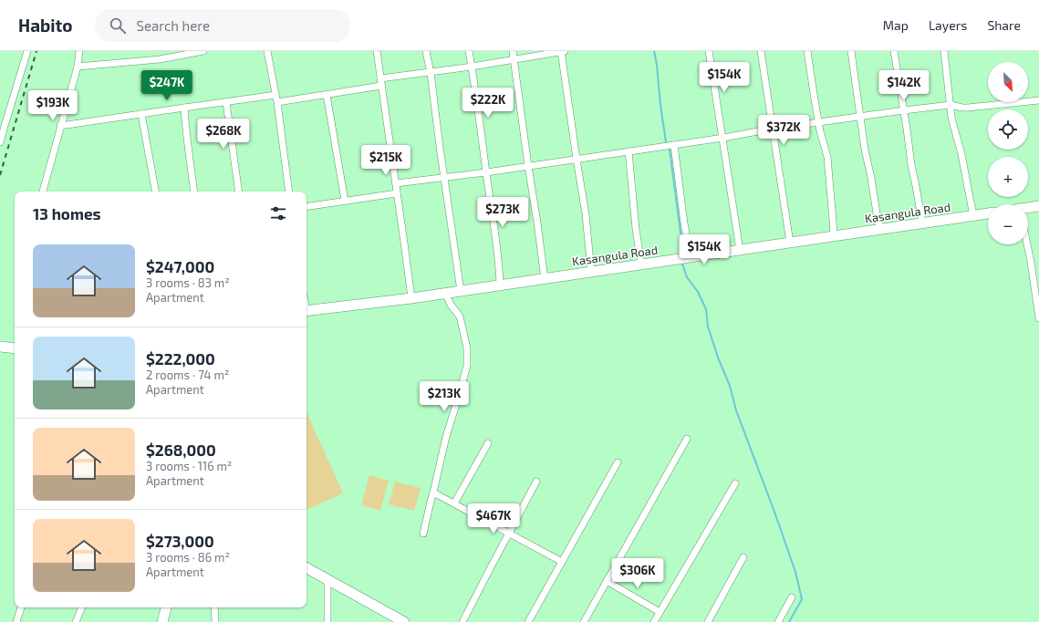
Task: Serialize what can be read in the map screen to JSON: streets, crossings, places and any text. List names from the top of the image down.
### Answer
{
  "streets": {
    "main road": ["Kasangula Road"]
  },
  "north": "bottom right",
  "page": {
    "header": "Habito",
    "search": "Search here",
    "nav": ["Map", "Layers", "Share"],
    "map_buttons": ["+", "−"],
    "price": [
      "$154K",
      "$247K",
      "$142K",
      "$222K",
      "$193K",
      "$372K",
      "$268K",
      "$215K",
      "$273K",
      "$154K",
      "$213K",
      "$467K",
      "$306K"
    ],
    "heading": "13 homes",
    "list": [
      {
        "name": "$247,000",
        "note": "3 rooms · 83 m² · Apartment"
      },
      {
        "name": "$222,000",
        "note": "2 rooms · 74 m² · Apartment"
      },
      {
        "name": "$268,000",
        "note": "3 rooms · 116 m² · Apartment"
      },
      {
        "name": "$273,000",
        "note": "3 rooms · 86 m² · Apartment"
      }
    ]
  }
}
